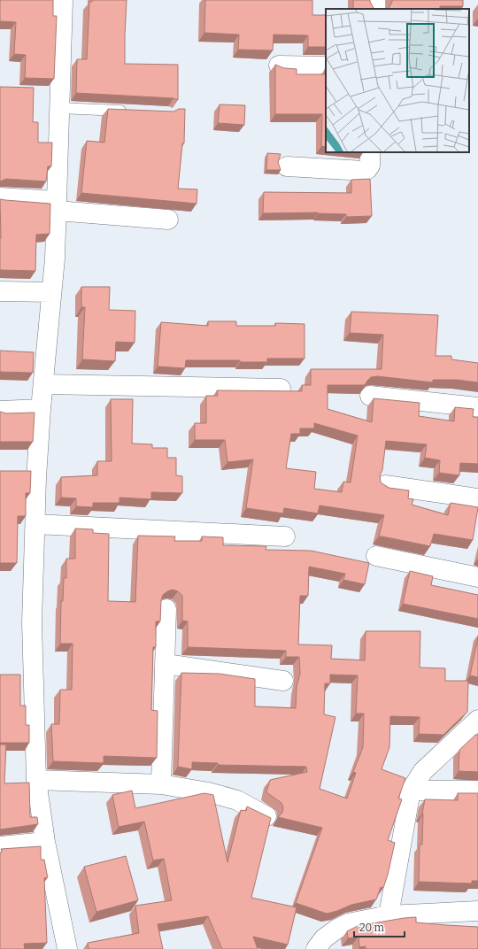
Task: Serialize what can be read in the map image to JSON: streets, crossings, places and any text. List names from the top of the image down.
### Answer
{
  "scale_bar": "20 m"
}
